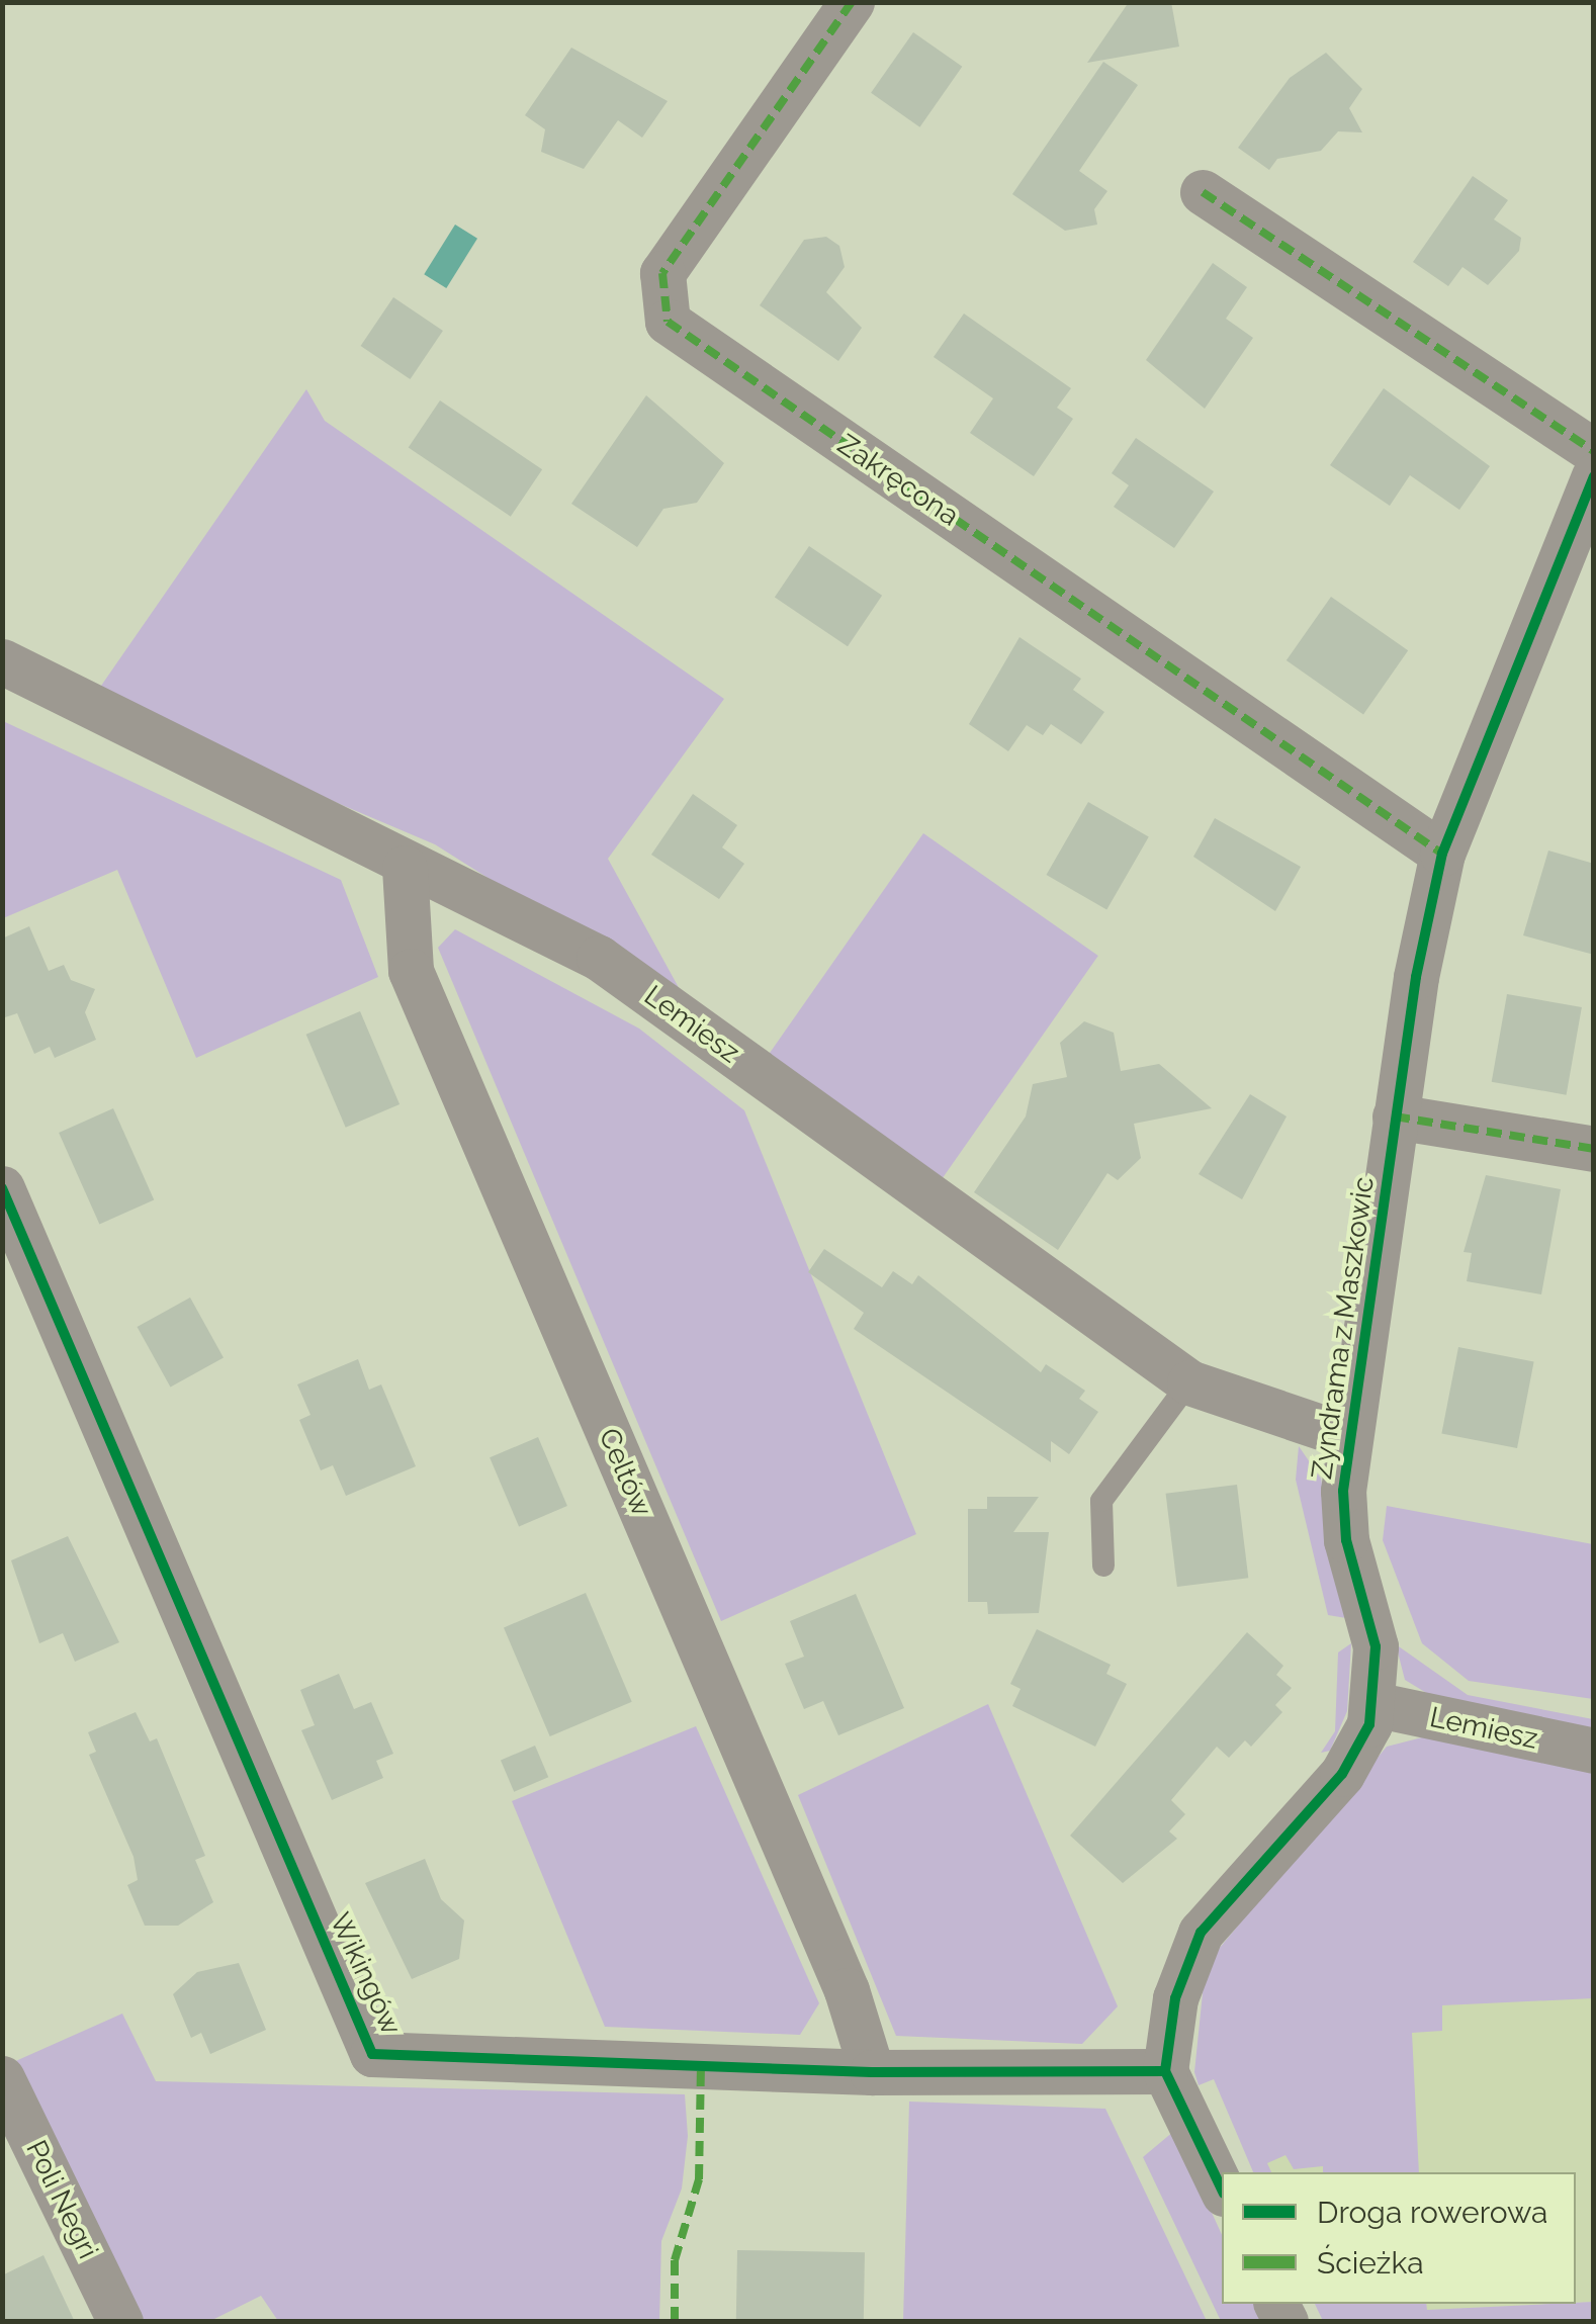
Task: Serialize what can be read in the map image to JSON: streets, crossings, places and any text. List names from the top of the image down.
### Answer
{
  "streets": {
    "street": [
      "Zakręcona",
      "Lemiesz",
      "Zyndrama z Maszkowic",
      "Celtów",
      "Wikingów",
      "Poli Negri"
    ]
  },
  "crossings": [
    ["Zakręcona", "Zyndrama z Maszkowic"],
    ["Lemiesz", "Zyndrama z Maszkowic"],
    ["Lemiesz", "Celtów"],
    ["Zyndrama z Maszkowic", "Wikingów"],
    ["Celtów", "Wikingów"]
  ],
  "legend": ["Droga rowerowa", "Ścieżka"]
}
